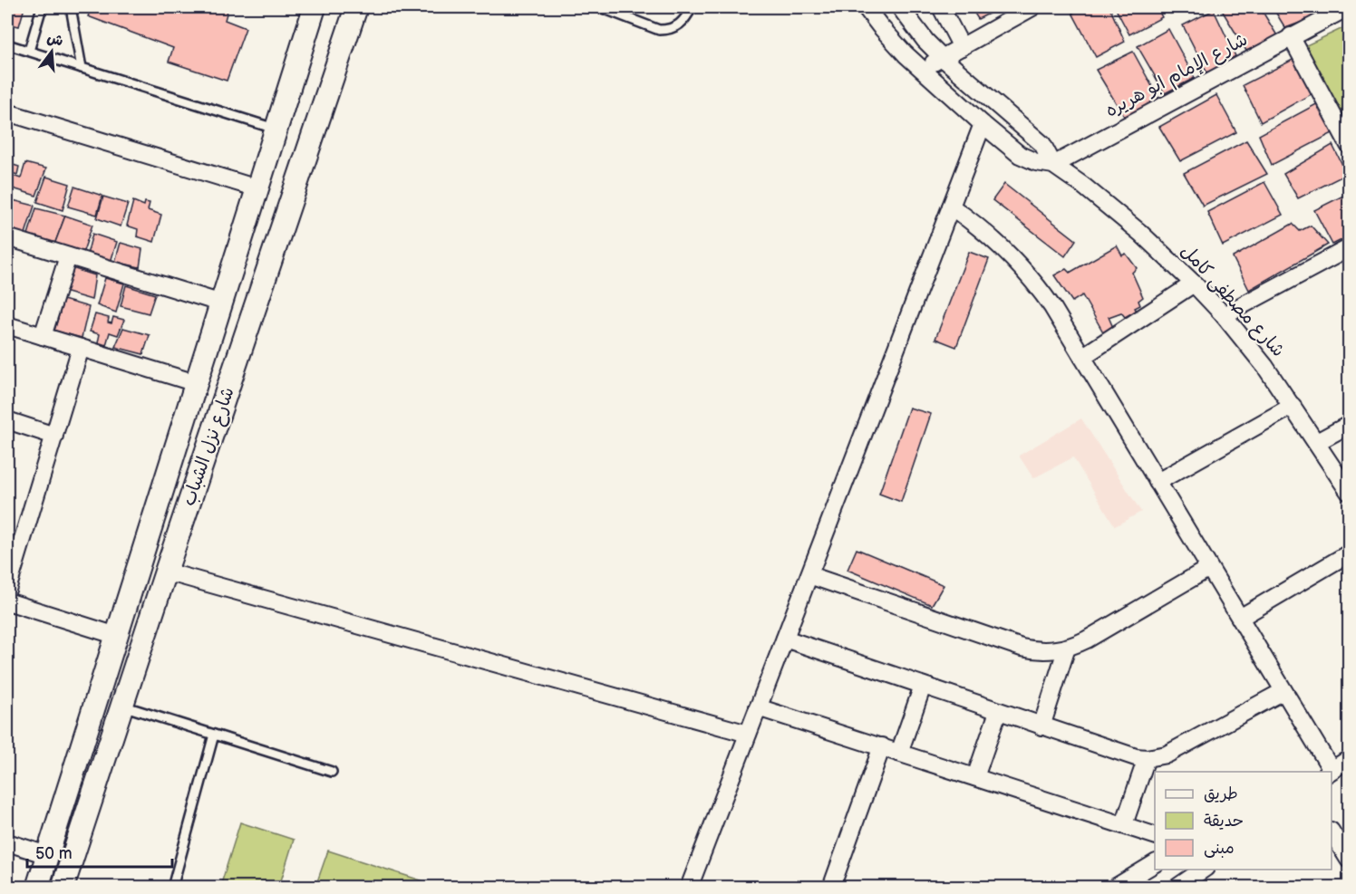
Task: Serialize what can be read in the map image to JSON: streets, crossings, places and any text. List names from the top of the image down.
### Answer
{
  "streets": {
    "street": ["شارع الإمام ابو هريره", "شارع مصطفى كامل", "شارع نزل الشباب"]
  },
  "crossings": [
    ["شارع الإمام ابو هريره", "شارع مصطفى كامل"]
  ],
  "legend": ["طريق", "حديقة", "مبنى"],
  "scale_bar": "50 m",
  "north": "top"
}
